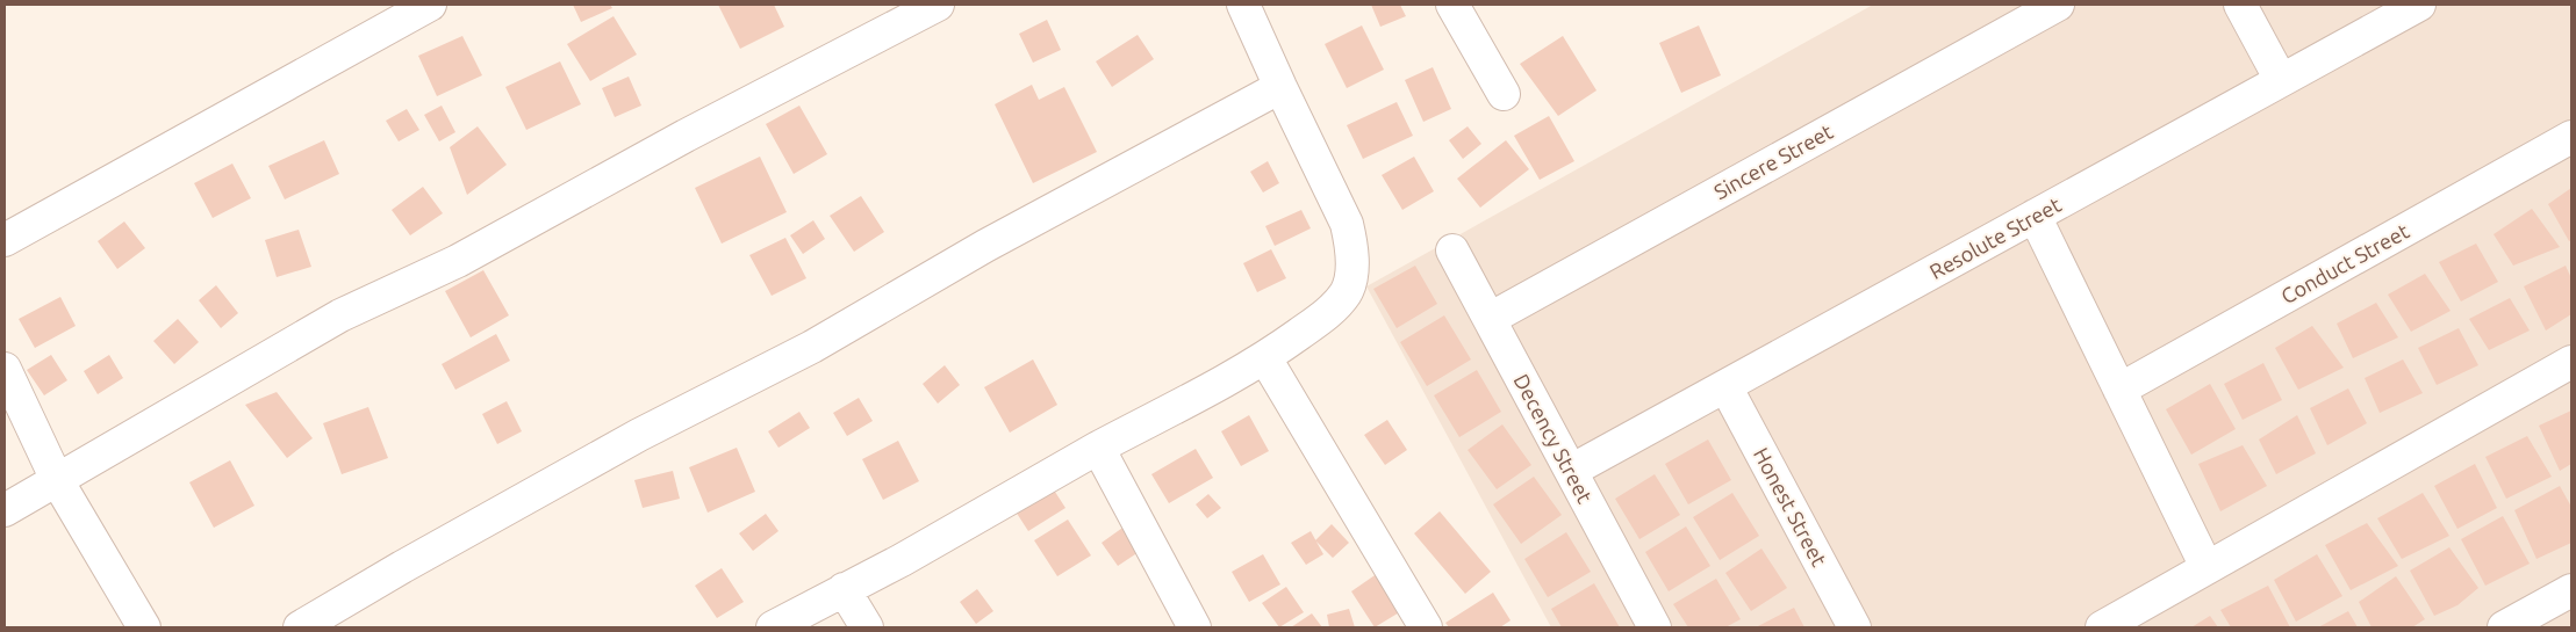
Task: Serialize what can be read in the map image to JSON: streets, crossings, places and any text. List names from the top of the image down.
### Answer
{
  "streets": {
    "street": [
      "Sincere Street",
      "Resolute Street",
      "Conduct Street",
      "Decency Street",
      "Honest Street"
    ]
  },
  "crossings": [
    ["Sincere Street", "Decency Street"],
    ["Resolute Street", "Decency Street"],
    ["Resolute Street", "Honest Street"]
  ]
}
